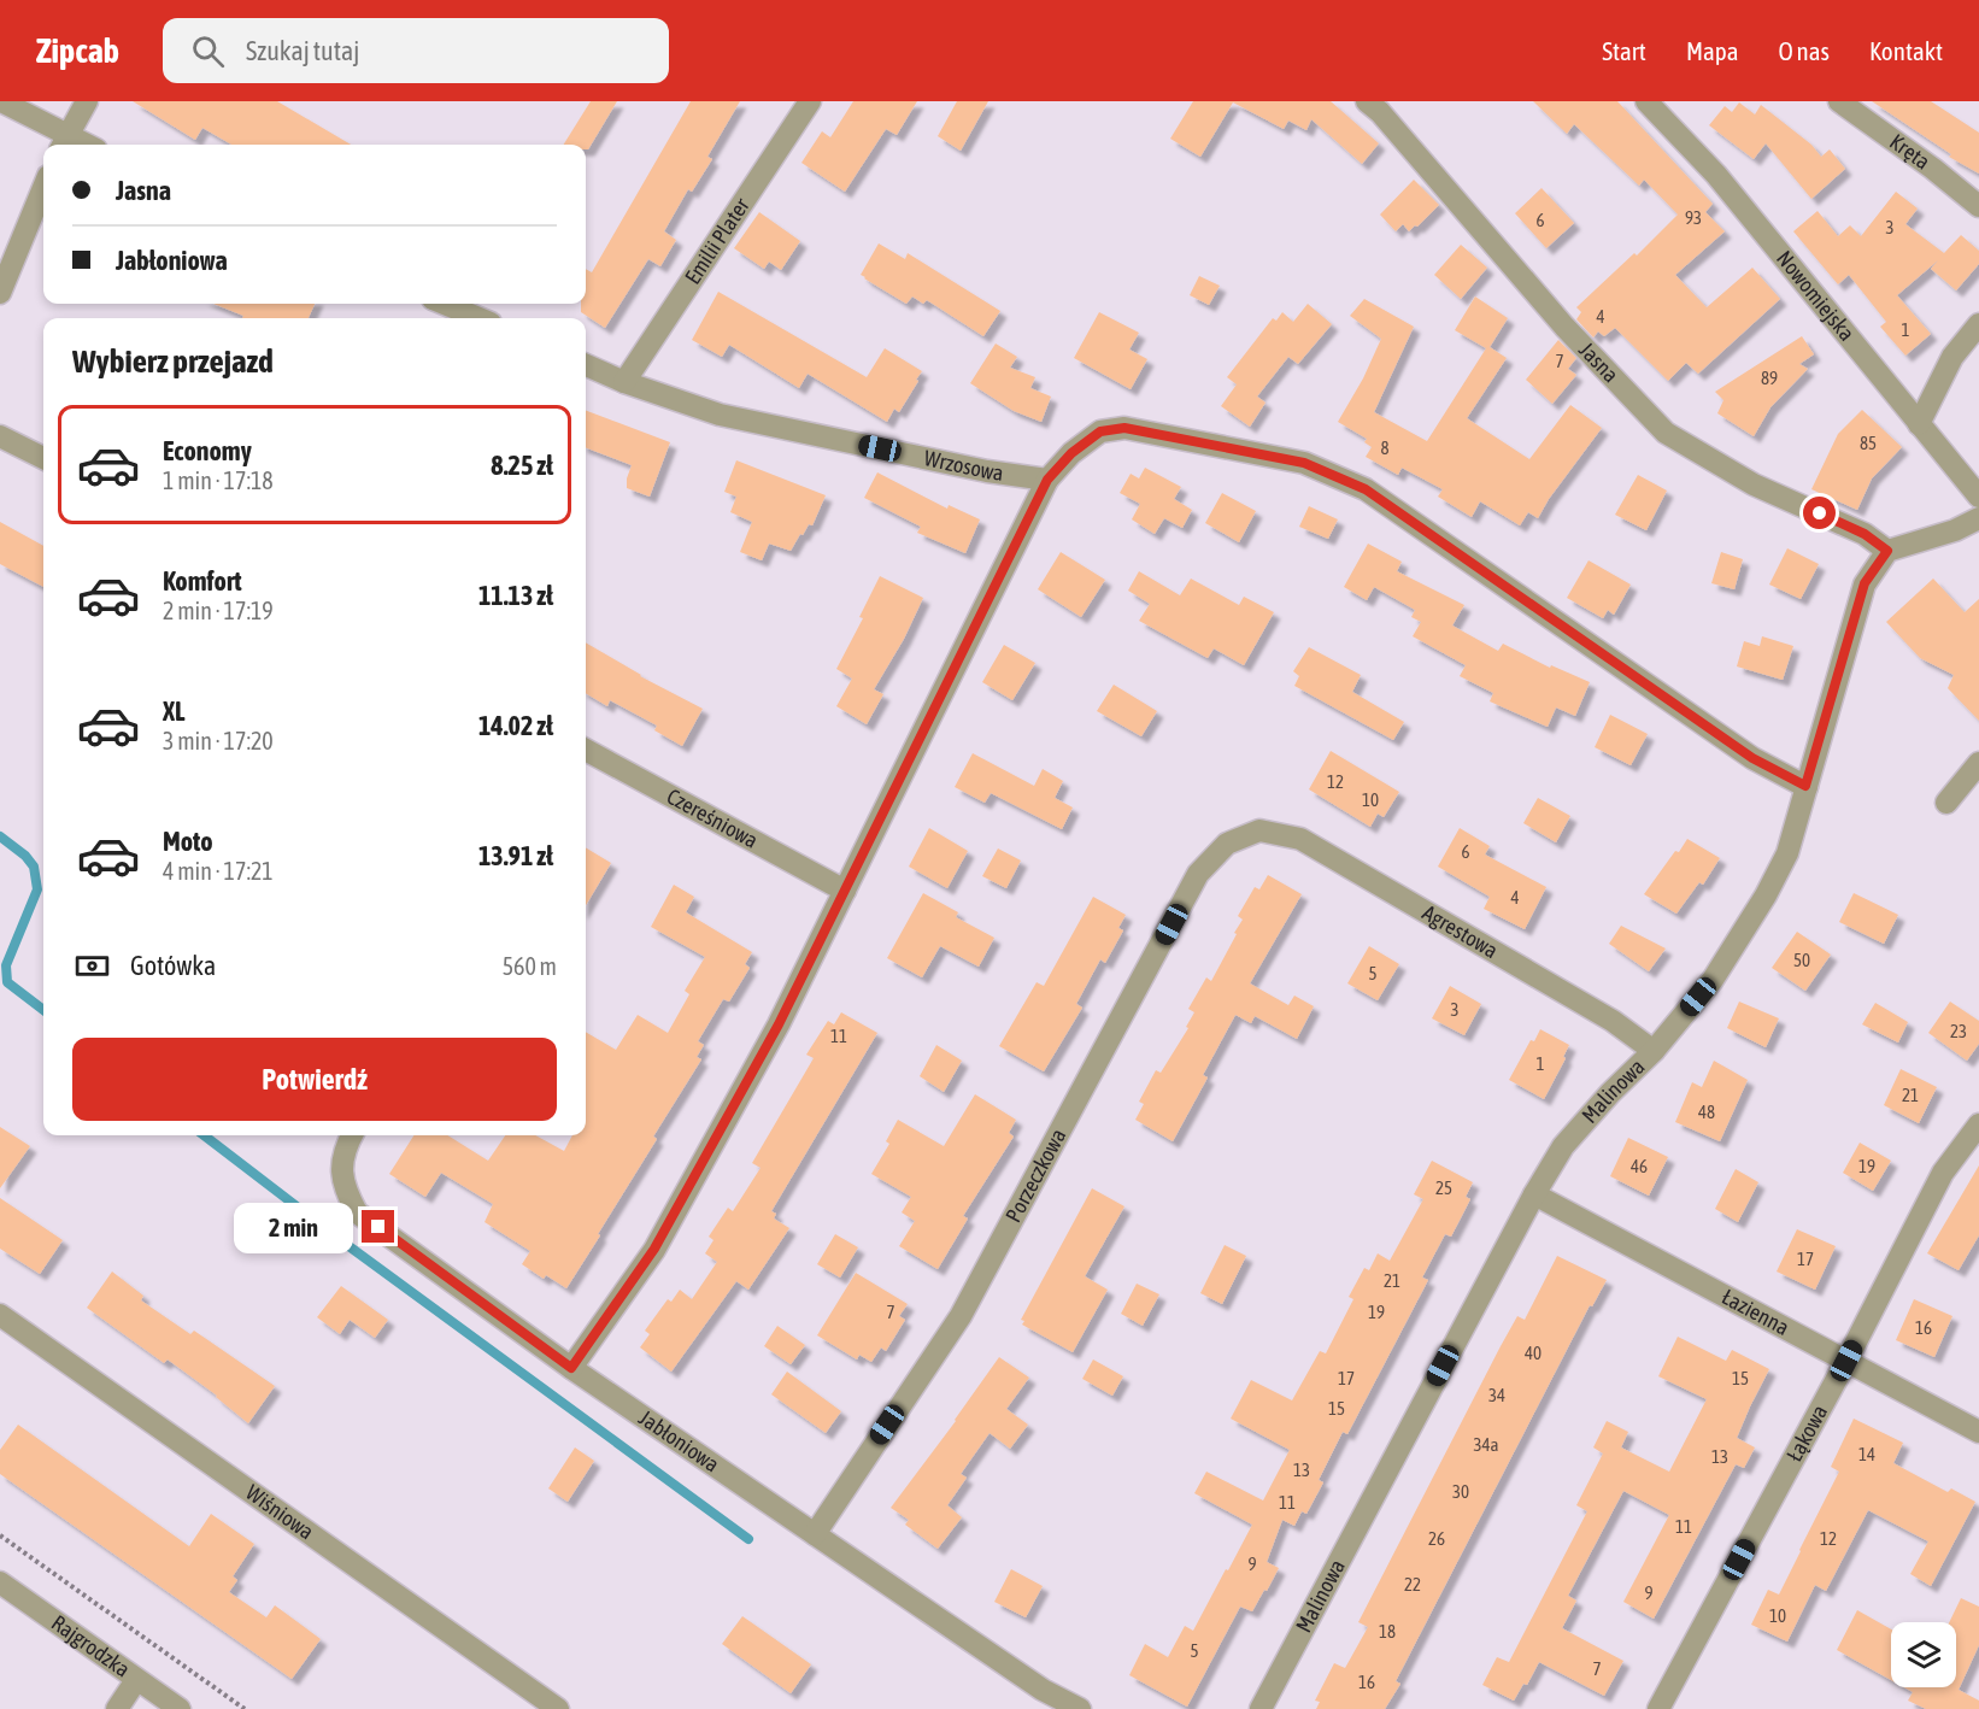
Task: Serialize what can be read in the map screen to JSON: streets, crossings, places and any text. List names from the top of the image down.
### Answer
{
  "streets": {
    "street": [
      "Kręta",
      "Emilii Plater",
      "Nowomiejska",
      "Jasna",
      "Wrzosowa",
      "Czereśniowa",
      "Agrestowa",
      "Malinowa",
      "Porzeczkowa",
      "Łazienna",
      "Łąkowa",
      "Jabłoniowa",
      "Wiśniowa",
      "Rajgrodzka"
    ]
  },
  "crossings": [
    ["Emilii Plater", "Wrzosowa"],
    ["Jasna", "Malinowa"],
    ["Agrestowa", "Malinowa"],
    ["Agrestowa", "Porzeczkowa"],
    ["Malinowa", "Łazienna"],
    ["Porzeczkowa", "Jabłoniowa"],
    ["Łazienna", "Łąkowa"]
  ],
  "house_numbers": [
    "93",
    "6",
    "3",
    "4",
    "1",
    "7",
    "89",
    "85",
    "8",
    "12",
    "10",
    "6",
    "4",
    "50",
    "5",
    "3",
    "23",
    "11",
    "1",
    "21",
    "48",
    "46",
    "19",
    "25",
    "17",
    "21",
    "7",
    "19",
    "16",
    "40",
    "17",
    "15",
    "34",
    "15",
    "34a",
    "14",
    "13",
    "13",
    "30",
    "11",
    "11",
    "26",
    "12",
    "9",
    "22",
    "9",
    "10",
    "18",
    "5",
    "7",
    "16"
  ],
  "page": {
    "header": "Zipcab",
    "search": "Szukaj tutaj",
    "nav": [
      "Start",
      "Mapa",
      "O nas",
      "Kontakt"
    ],
    "banner": ["Jasna", "Jabłoniowa"],
    "heading": "Wybierz przejazd",
    "list": [
      {
        "name": "Economy",
        "note": "1 min · 17:18",
        "value": "8.25 zł"
      },
      {
        "name": "Komfort",
        "note": "2 min · 17:19",
        "value": "11.13 zł"
      },
      {
        "name": "XL",
        "note": "3 min · 17:20",
        "value": "14.02 zł"
      },
      {
        "name": "Moto",
        "note": "4 min · 17:21",
        "value": "13.91 zł"
      }
    ],
    "pay": ["Gotówka", "560 m"],
    "buttons": "Potwierdź",
    "bubble": "2 min"
  }
}
